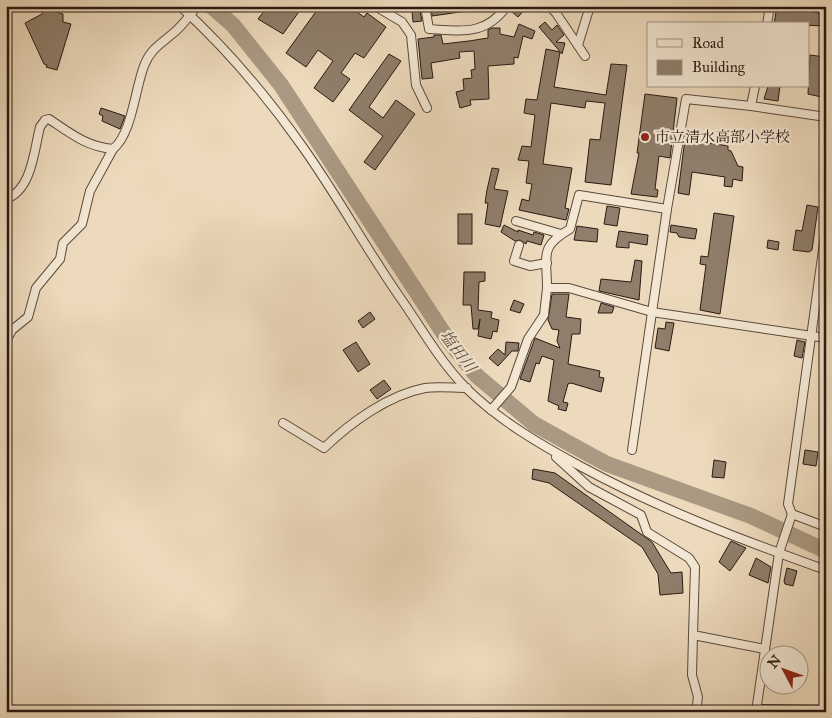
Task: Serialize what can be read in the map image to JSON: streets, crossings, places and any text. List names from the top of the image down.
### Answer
{
  "water": ["塩田川"],
  "places": ["市立清水高部小学校"],
  "legend": ["Road", "Building"],
  "north": "top left"
}
